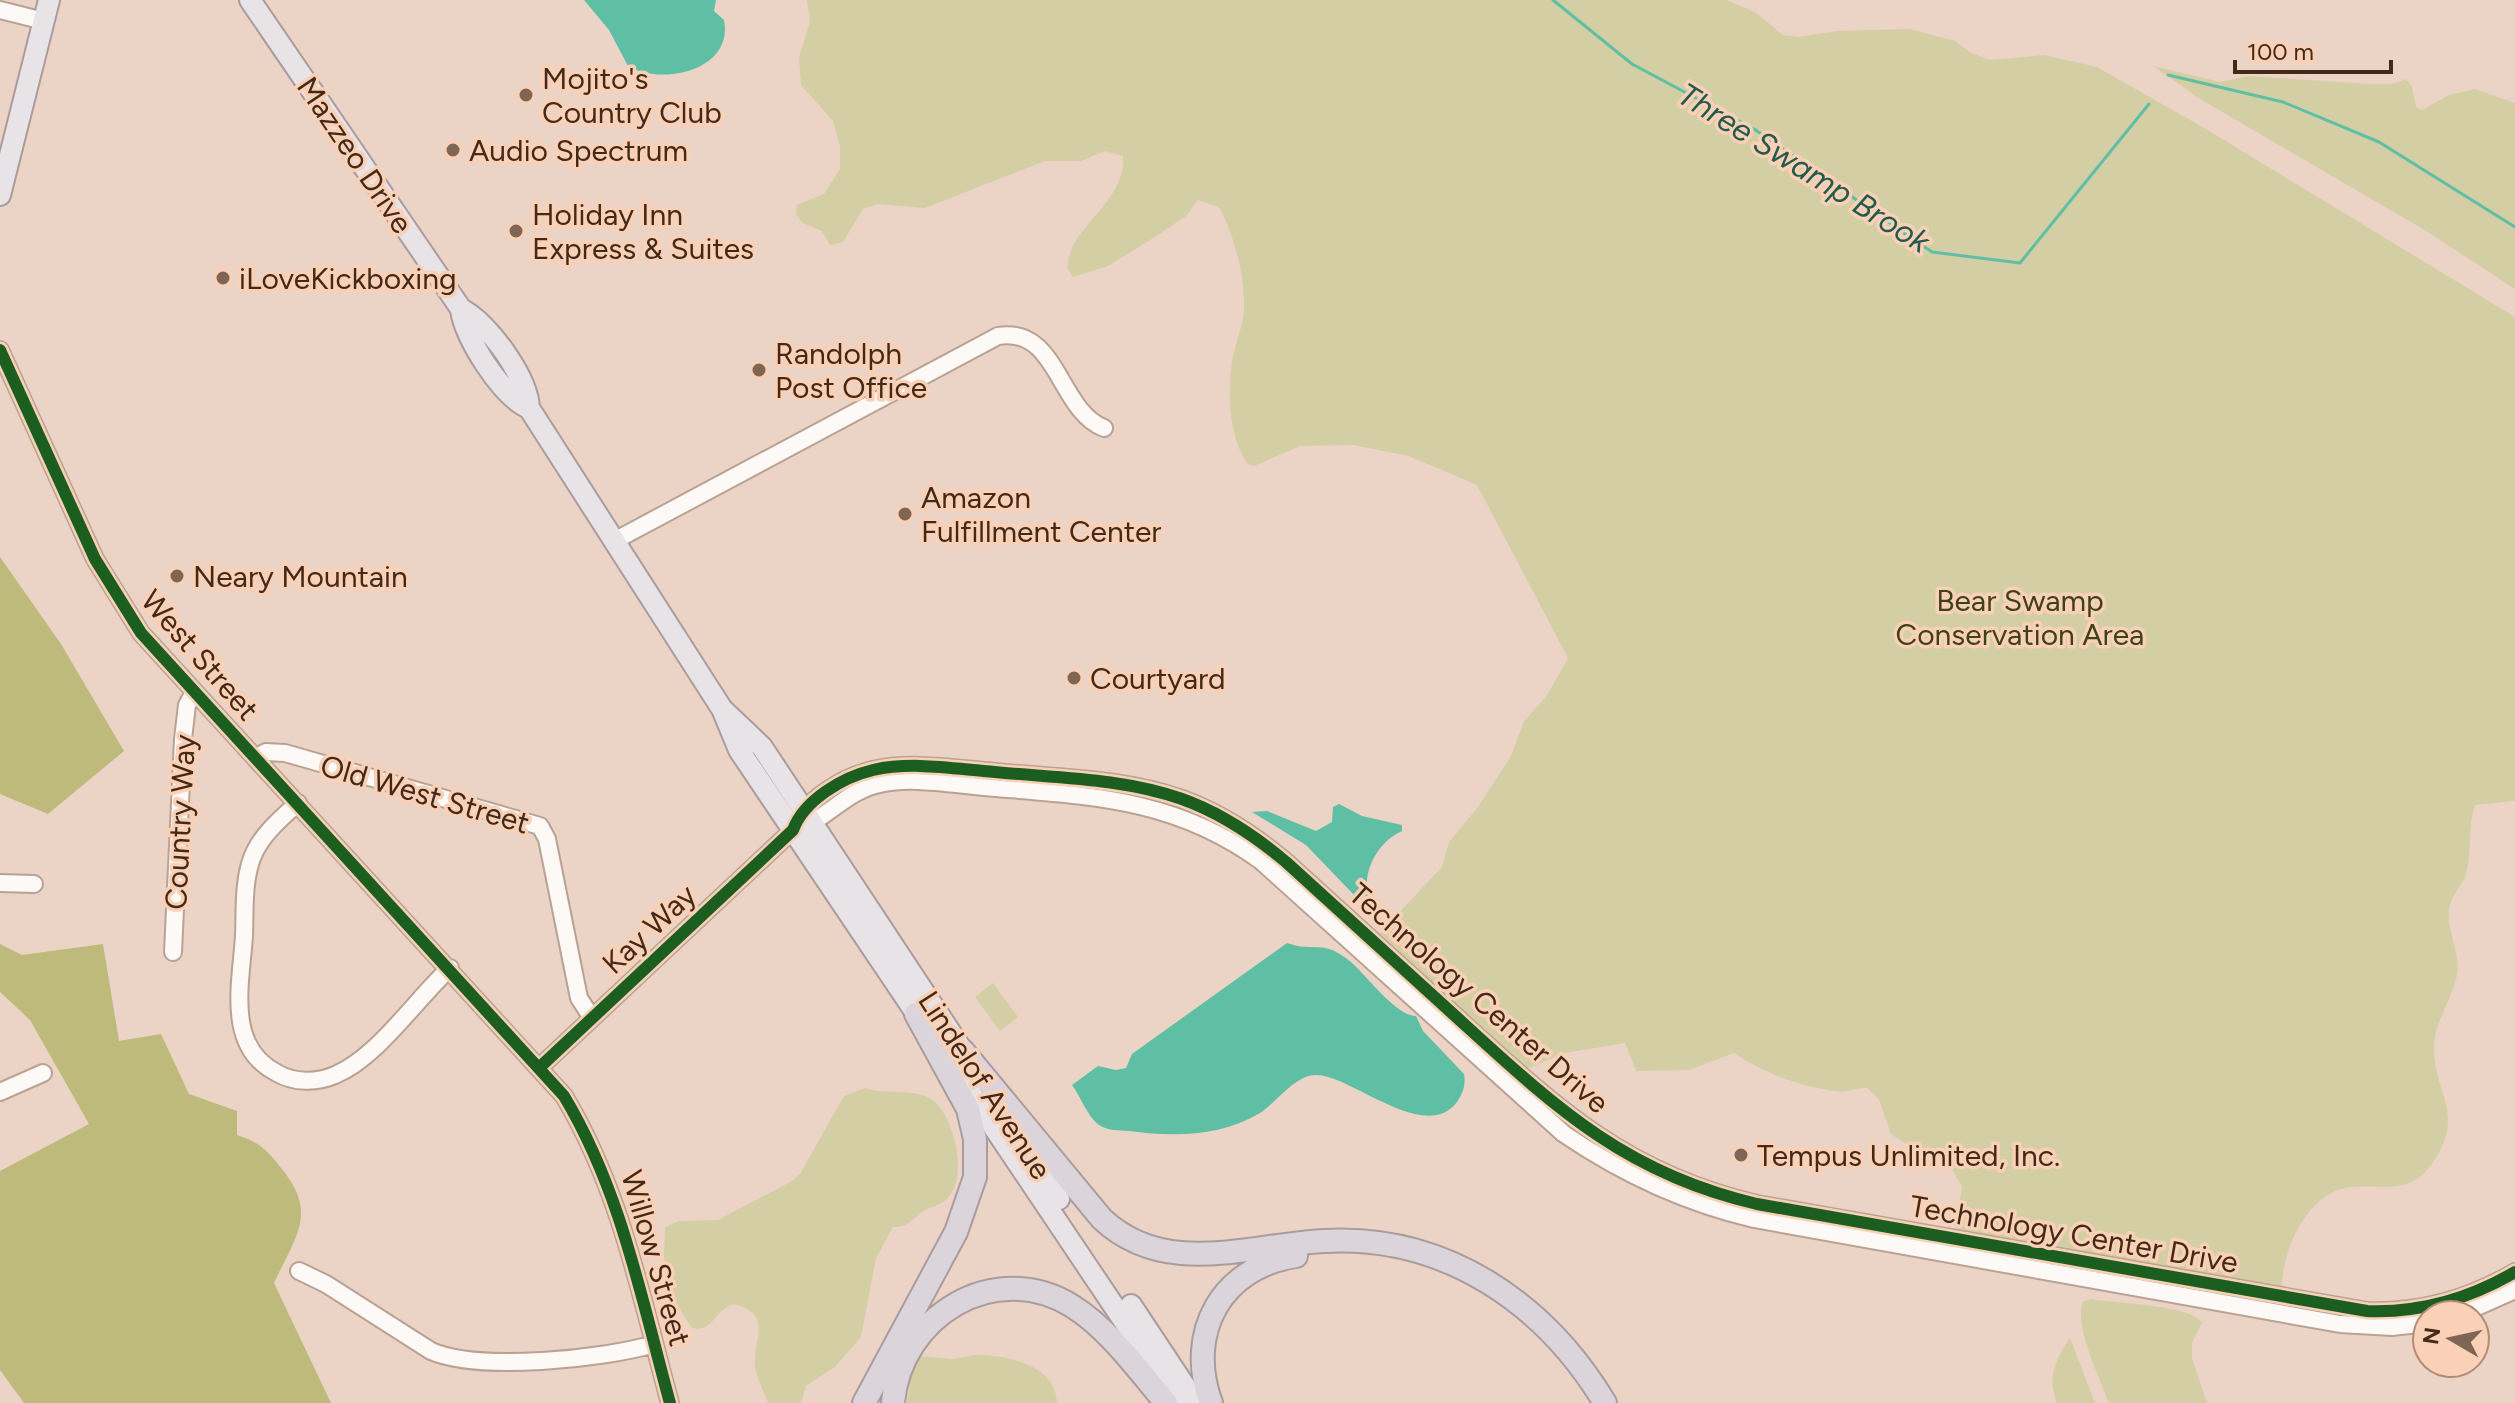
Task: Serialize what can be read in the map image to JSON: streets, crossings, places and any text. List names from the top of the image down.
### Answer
{
  "streets": {
    "main road": ["Mazzeo Drive", "Lindelof Avenue"],
    "street": [
      "West Street",
      "Old West Street",
      "Country Way",
      "Kay Way",
      "Technology Center Drive",
      "Willow Street"
    ]
  },
  "crossings": [
    ["Mazzeo Drive", "Lindelof Avenue"],
    ["West Street", "Old West Street"],
    ["West Street", "Country Way"],
    ["West Street", "Willow Street"],
    ["Old West Street", "Kay Way"],
    ["Kay Way", "Technology Center Drive"],
    ["Kay Way", "Lindelof Avenue"],
    ["Kay Way", "Willow Street"],
    ["Technology Center Drive", "Lindelof Avenue"]
  ],
  "water": ["Three Swamp Brook"],
  "parks": ["Bear Swamp Conservation Area"],
  "places": [
    "Mojito's Country Club",
    "Audio Spectrum",
    "Holiday Inn Express & Suites",
    "iLoveKickboxing",
    "Randolph Post Office",
    "Amazon Fulfillment Center",
    "Neary Mountain",
    "Courtyard",
    "Tempus Unlimited, Inc."
  ],
  "scale_bar": "100 m",
  "north": "left"
}
